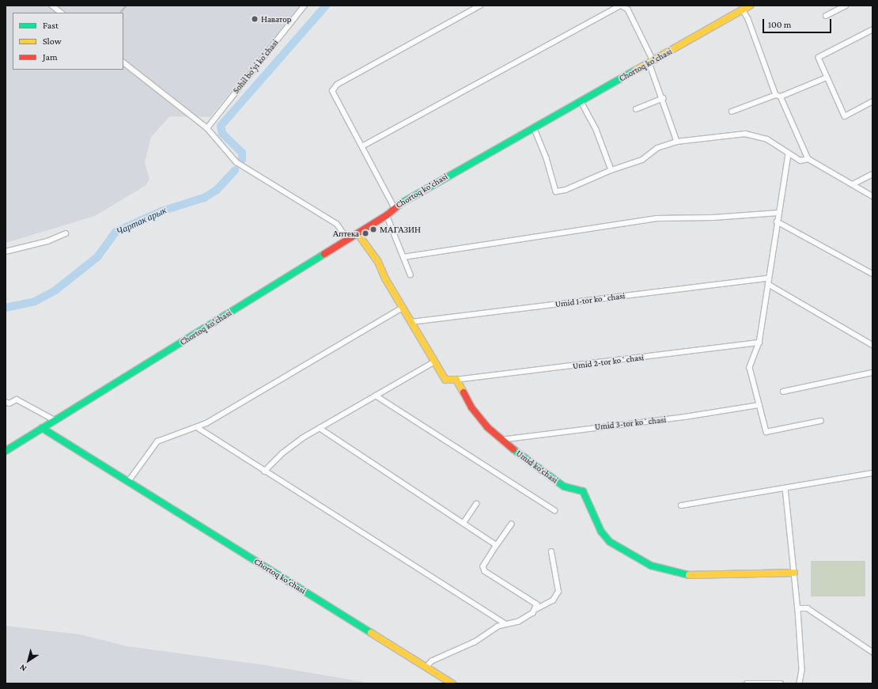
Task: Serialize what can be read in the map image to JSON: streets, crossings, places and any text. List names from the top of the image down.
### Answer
{
  "streets": {
    "street": [
      "Chortoq ko'chasi",
      "Sohil bo'yi ko'chasi",
      "Umid 1-tor koʻchasi",
      "Umid 2-tor koʻchasi",
      "Umid 3-tor koʻchasi",
      "Umid ko‘chasi"
    ]
  },
  "crossings": [
    ["Umid 2-tor koʻchasi", "Umid ko‘chasi"],
    ["Umid 3-tor koʻchasi", "Umid ko‘chasi"]
  ],
  "water": ["Чартак арык"],
  "places": ["Наватор", "МАГАЗИН", "Аптека"],
  "legend": ["Fast", "Slow", "Jam"],
  "scale_bar": "100 m",
  "north": "bottom left"
}
